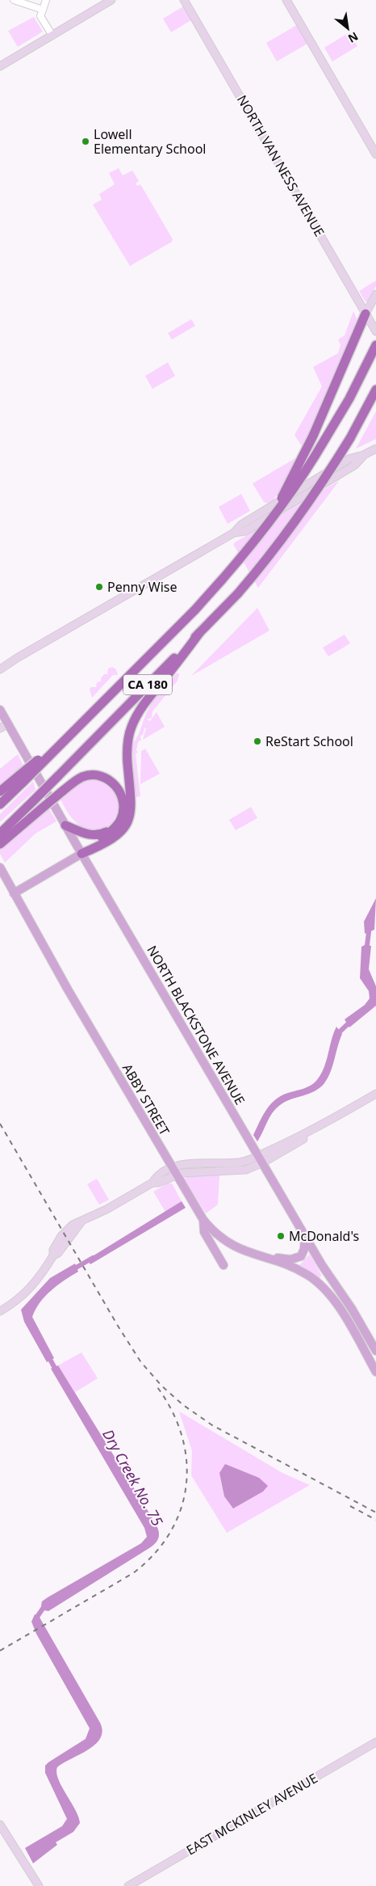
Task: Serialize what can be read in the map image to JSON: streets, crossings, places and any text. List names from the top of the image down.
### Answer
{
  "streets": {
    "highway": ["CA 180"],
    "main road": [
      "NORTH VAN NESS AVENUE",
      "NORTH BLACKSTONE AVENUE",
      "ABBY STREET",
      "EAST MCKINLEY AVENUE"
    ]
  },
  "water": ["Dry Creek No. 75"],
  "places": [
    "Lowell Elementary School",
    "Penny Wise",
    "ReStart School",
    "McDonald's"
  ],
  "north": "bottom right"
}
